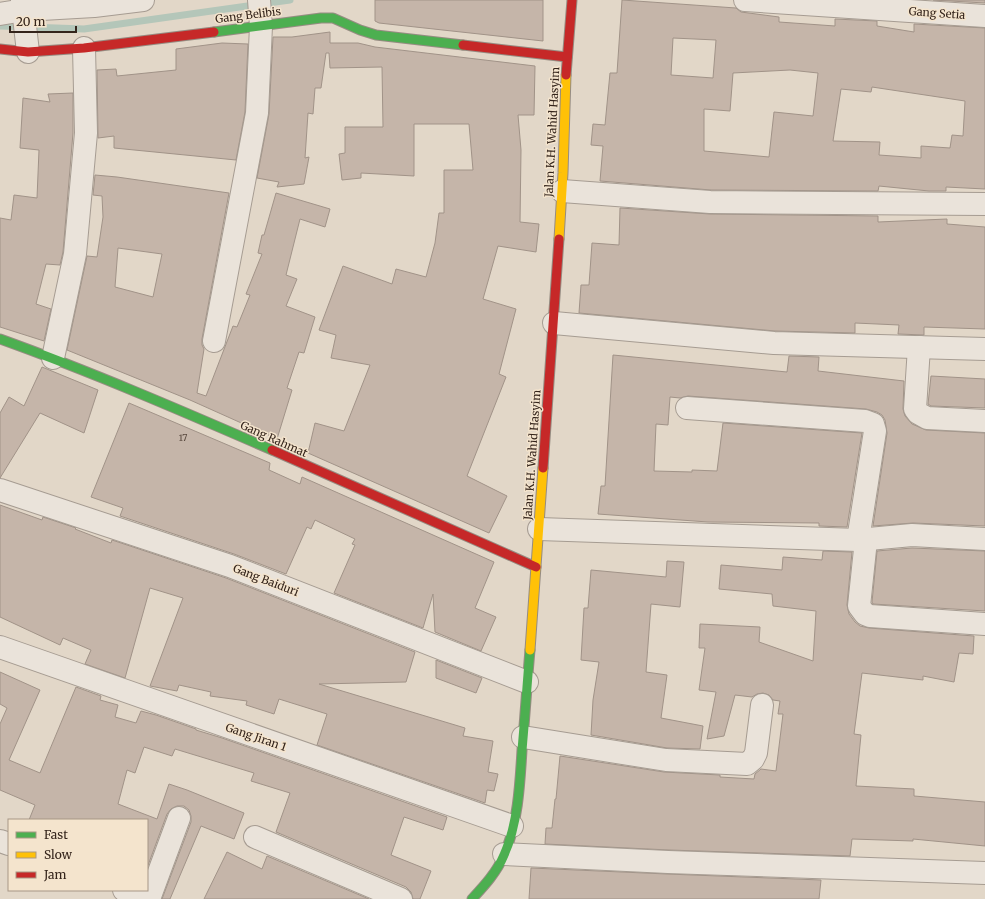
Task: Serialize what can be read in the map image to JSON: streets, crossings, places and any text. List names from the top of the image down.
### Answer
{
  "streets": {
    "street": [
      "Gang Setia",
      "Gang Belibis",
      "Jalan K.H. Wahid Hasyim",
      "Gang Rahmat",
      "Gang Baiduri",
      "Gang Jiran 1"
    ]
  },
  "crossings": [
    ["Gang Belibis", "Jalan K.H. Wahid Hasyim"],
    ["Jalan K.H. Wahid Hasyim", "Gang Rahmat"],
    ["Jalan K.H. Wahid Hasyim", "Gang Baiduri"],
    ["Jalan K.H. Wahid Hasyim", "Gang Jiran 1"]
  ],
  "house_numbers": ["17"],
  "legend": ["Fast", "Slow", "Jam"],
  "scale_bar": "20 m"
}
